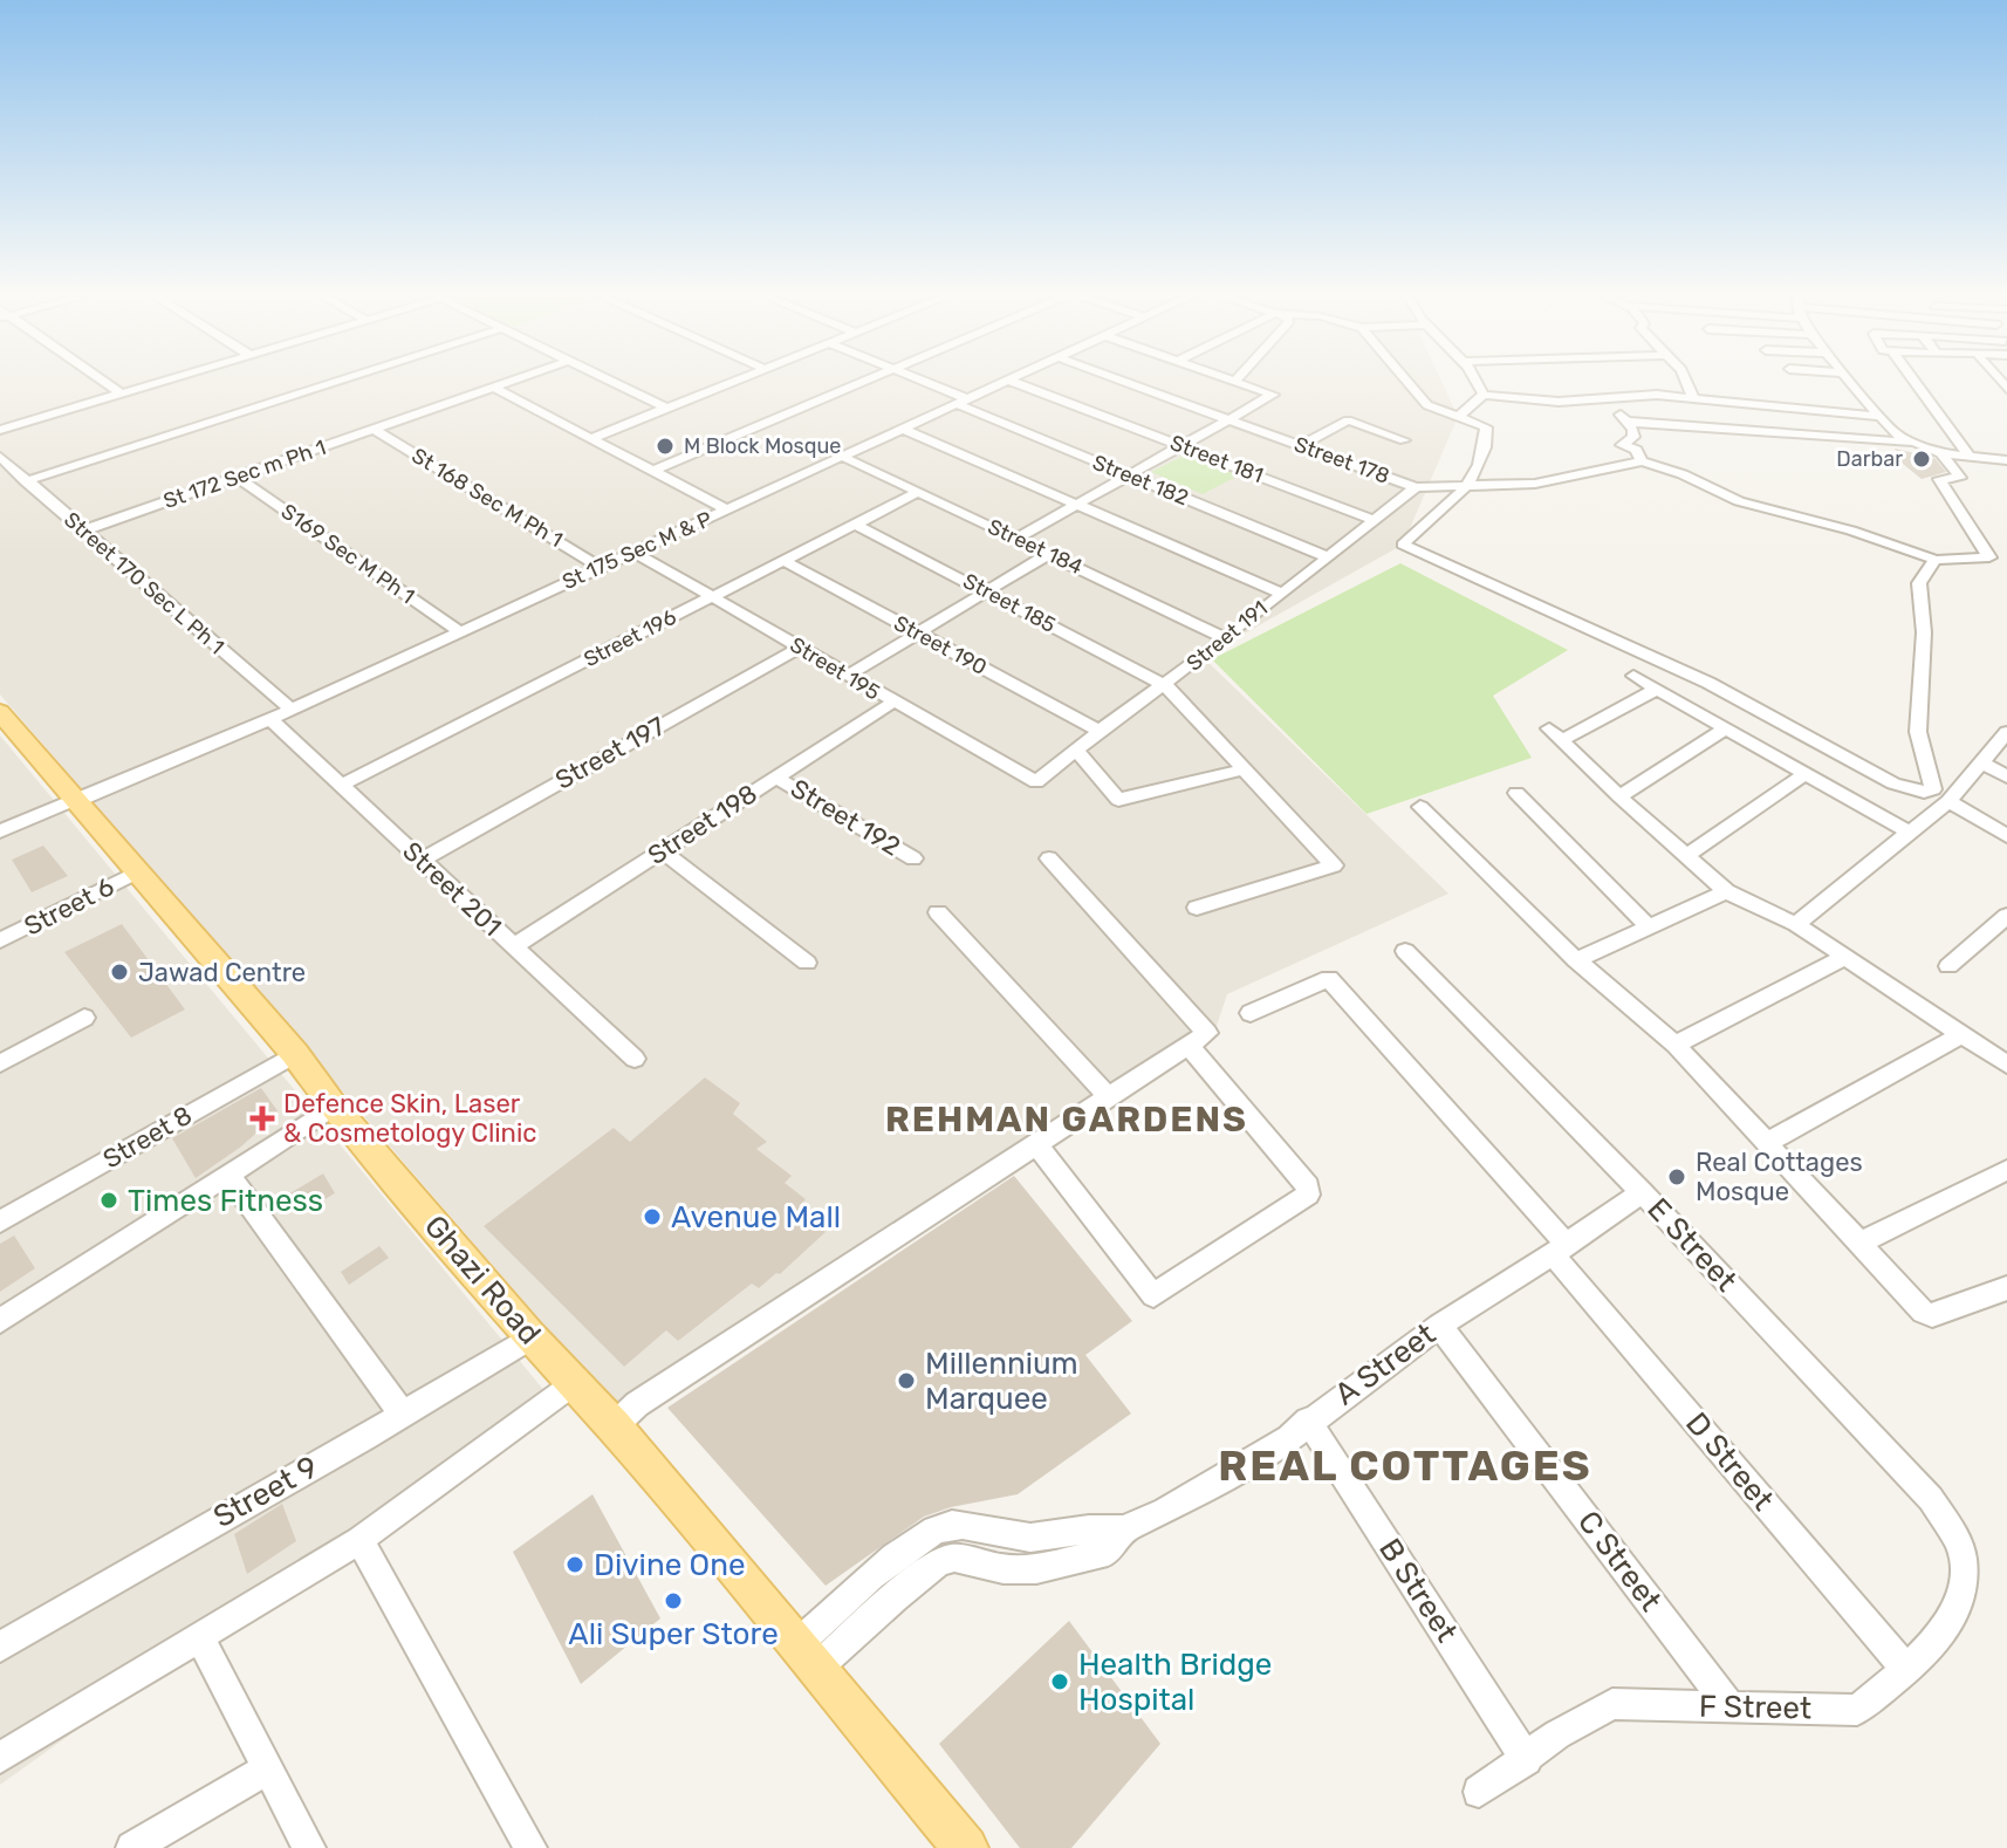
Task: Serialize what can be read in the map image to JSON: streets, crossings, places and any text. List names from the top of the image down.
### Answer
{
  "streets": {
    "main road": ["Ghazi Road"],
    "street": [
      "Street 181",
      "Street 178",
      "St 172 Sec m Ph 1",
      "Street 182",
      "St 168 Sec M Ph 1",
      "Street 184",
      "St 175 Sec M & P",
      "S169 Sec M Ph 1",
      "Street 170 Sec L Ph 1",
      "Street 185",
      "Street 191",
      "Street 196",
      "Street 190",
      "Street 195",
      "Street 197",
      "Street 192",
      "Street 198",
      "Street 201",
      "Street 6",
      "Street 8",
      "E Street",
      "A Street",
      "D Street",
      "Street 9",
      "C Street",
      "B Street",
      "F Street"
    ]
  },
  "crossings": [
    ["Street 181", "Street 191"],
    ["Street 178", "Street 191"],
    ["St 172 Sec m Ph 1", "St 168 Sec M Ph 1"],
    ["St 172 Sec m Ph 1", "S169 Sec M Ph 1"],
    ["St 172 Sec m Ph 1", "Street 170 Sec L Ph 1"],
    ["Street 182", "St 175 Sec M & P"],
    ["Street 182", "Street 191"],
    ["St 168 Sec M Ph 1", "St 175 Sec M & P"],
    ["Street 184", "St 175 Sec M & P"],
    ["Street 184", "Street 191"],
    ["Street 184", "Street 196"],
    ["St 175 Sec M & P", "S169 Sec M Ph 1"],
    ["St 175 Sec M & P", "Street 170 Sec L Ph 1"],
    ["St 175 Sec M & P", "Street 195"],
    ["St 175 Sec M & P", "Street 201"],
    ["St 175 Sec M & P", "Ghazi Road"],
    ["Street 185", "Street 191"],
    ["Street 185", "Street 196"],
    ["Street 191", "Street 190"],
    ["Street 191", "Street 195"],
    ["Street 196", "Street 190"],
    ["Street 196", "Street 195"],
    ["Street 196", "Street 201"],
    ["Street 195", "Street 197"],
    ["Street 195", "Street 198"],
    ["Street 197", "Street 201"],
    ["Street 192", "Street 198"],
    ["Street 198", "Street 201"],
    ["Street 6", "Ghazi Road"],
    ["Street 8", "Ghazi Road"],
    ["E Street", "A Street"],
    ["E Street", "F Street"],
    ["Ghazi Road", "A Street"],
    ["Ghazi Road", "Street 9"],
    ["A Street", "D Street"],
    ["A Street", "C Street"],
    ["A Street", "B Street"],
    ["D Street", "F Street"],
    ["C Street", "F Street"],
    ["B Street", "F Street"]
  ],
  "districts": ["REHMAN GARDENS", "REAL COTTAGES"],
  "places": {
    "other": [
      "M Block Mosque",
      "Darbar",
      "Jawad Centre",
      "Real Cottages Mosque",
      "Times Fitness",
      "Avenue Mall",
      "Millennium Marquee",
      "Divine One",
      "Ali Super Store",
      "Health Bridge Hospital"
    ],
    "health": ["Defence Skin, Laser & Cosmetology Clinic"]
  }
}
